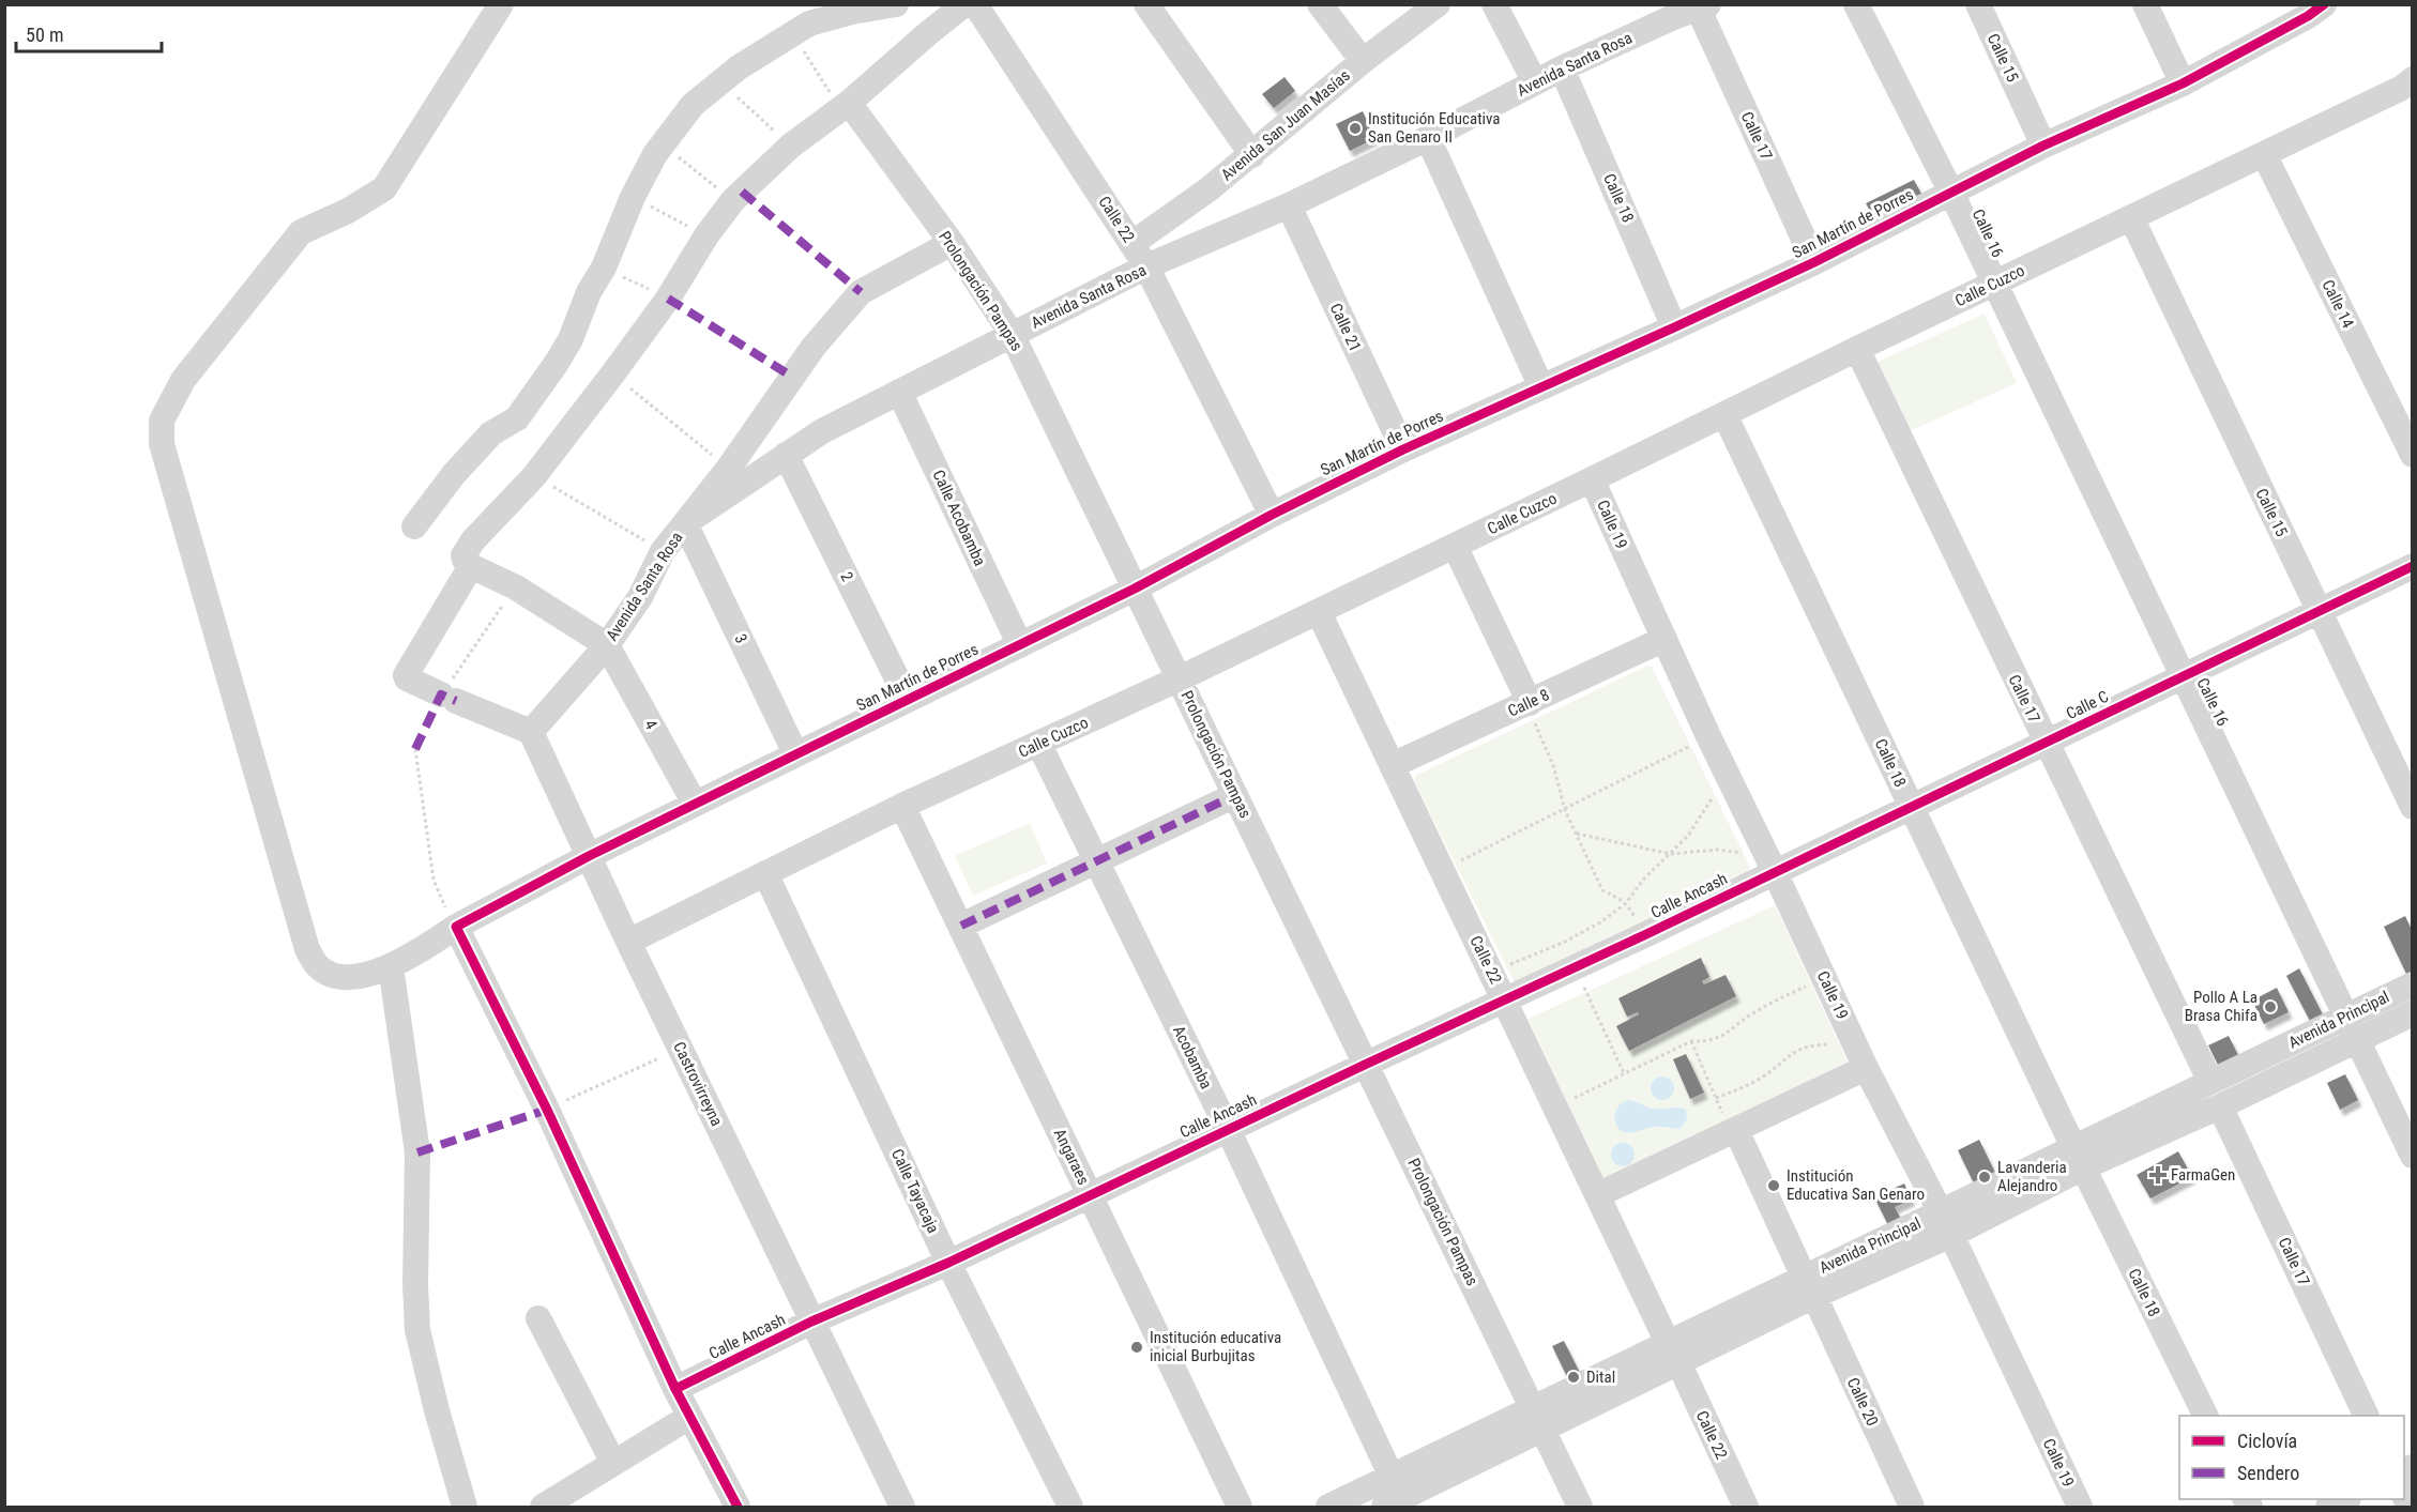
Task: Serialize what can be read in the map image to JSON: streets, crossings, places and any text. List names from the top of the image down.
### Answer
{
  "streets": {
    "street": [
      "Calle 15",
      "Avenida Santa Rosa",
      "Avenida San Juan Masías",
      "Calle 17",
      "Calle 18",
      "Calle 22",
      "San Martín de Porres",
      "Calle 16",
      "Calle Cuzco",
      "Prolongación Pampas",
      "Calle 14",
      "Calle 21",
      "Calle Acobamba",
      "Calle 19",
      "2",
      "3",
      "Calle 8",
      "Calle C",
      "4",
      "Calle Ancash",
      "Avenida Principal",
      "Acobamba",
      "Castrovirreyna",
      "Angaraes",
      "Calle Tayacaja",
      "Calle 20"
    ]
  },
  "crossings": [
    ["Calle 15", "San Martín de Porres"],
    ["Calle 15", "Calle Cuzco"],
    ["Calle 15", "Calle C"],
    ["Avenida Santa Rosa", "Calle 17"],
    ["Avenida Santa Rosa", "Calle 18"],
    ["Avenida Santa Rosa", "Calle 22"],
    ["Avenida Santa Rosa", "Prolongación Pampas"],
    ["Avenida Santa Rosa", "Calle 21"],
    ["Avenida Santa Rosa", "Calle Acobamba"],
    ["Avenida Santa Rosa", "2"],
    ["Avenida Santa Rosa", "3"],
    ["Avenida Santa Rosa", "4"],
    ["Avenida Santa Rosa", "Castrovirreyna"],
    ["Avenida San Juan Masías", "Calle 22"],
    ["Calle 17", "San Martín de Porres"],
    ["Calle 17", "Calle Cuzco"],
    ["Calle 17", "Calle C"],
    ["Calle 17", "Avenida Principal"],
    ["Calle 18", "San Martín de Porres"],
    ["Calle 18", "Calle Cuzco"],
    ["Calle 18", "Calle C"],
    ["Calle 18", "Avenida Principal"],
    ["Calle 22", "San Martín de Porres"],
    ["Calle 22", "Calle Cuzco"],
    ["Calle 22", "Calle 8"],
    ["Calle 22", "Calle Ancash"],
    ["Calle 22", "Avenida Principal"],
    ["San Martín de Porres", "Calle 16"],
    ["San Martín de Porres", "Prolongación Pampas"],
    ["San Martín de Porres", "Calle 21"],
    ["San Martín de Porres", "Calle Acobamba"],
    ["San Martín de Porres", "2"],
    ["San Martín de Porres", "3"],
    ["San Martín de Porres", "4"],
    ["San Martín de Porres", "Castrovirreyna"],
    ["Calle 16", "Calle Cuzco"],
    ["Calle 16", "Calle C"],
    ["Calle 16", "Avenida Principal"],
    ["Calle Cuzco", "Prolongación Pampas"],
    ["Calle Cuzco", "Calle 14"],
    ["Calle Cuzco", "Calle 19"],
    ["Calle Cuzco", "Acobamba"],
    ["Calle Cuzco", "Castrovirreyna"],
    ["Calle Cuzco", "Angaraes"],
    ["Calle Cuzco", "Calle Tayacaja"],
    ["Prolongación Pampas", "Calle Ancash"],
    ["Prolongación Pampas", "Avenida Principal"],
    ["Calle 19", "Calle 8"],
    ["Calle 19", "Calle C"],
    ["Calle 19", "Calle Ancash"],
    ["Calle 19", "Avenida Principal"],
    ["Calle C", "Calle Ancash"],
    ["Calle Ancash", "Acobamba"],
    ["Calle Ancash", "Castrovirreyna"],
    ["Calle Ancash", "Angaraes"],
    ["Calle Ancash", "Calle Tayacaja"],
    ["Avenida Principal", "Acobamba"],
    ["Avenida Principal", "Calle 20"]
  ],
  "places": {
    "other": [
      "Institución Educativa San Genaro II",
      "Pollo A La Brasa Chifa",
      "Lavanderia Alejandro",
      "Institución Educativa San Genaro",
      "Institución educativa inicial Burbujitas",
      "Dital"
    ],
    "health": ["FarmaGen"]
  },
  "legend": ["Ciclovía", "Sendero"],
  "scale_bar": "50 m"
}
